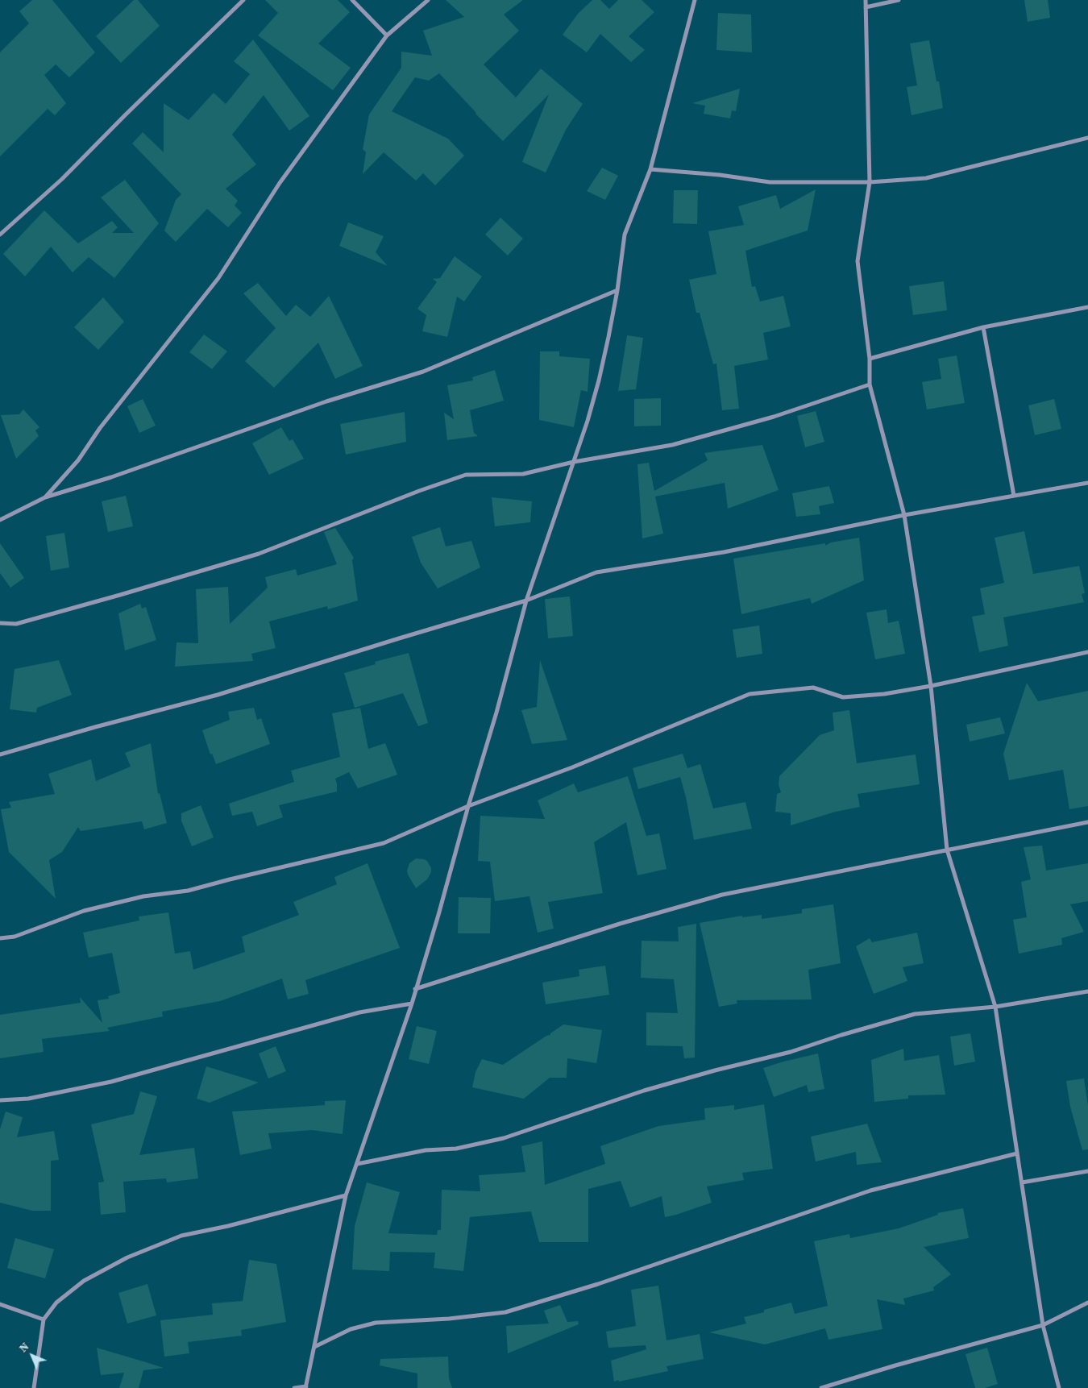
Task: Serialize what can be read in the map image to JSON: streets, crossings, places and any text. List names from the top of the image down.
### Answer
{
  "north": "top left"
}
